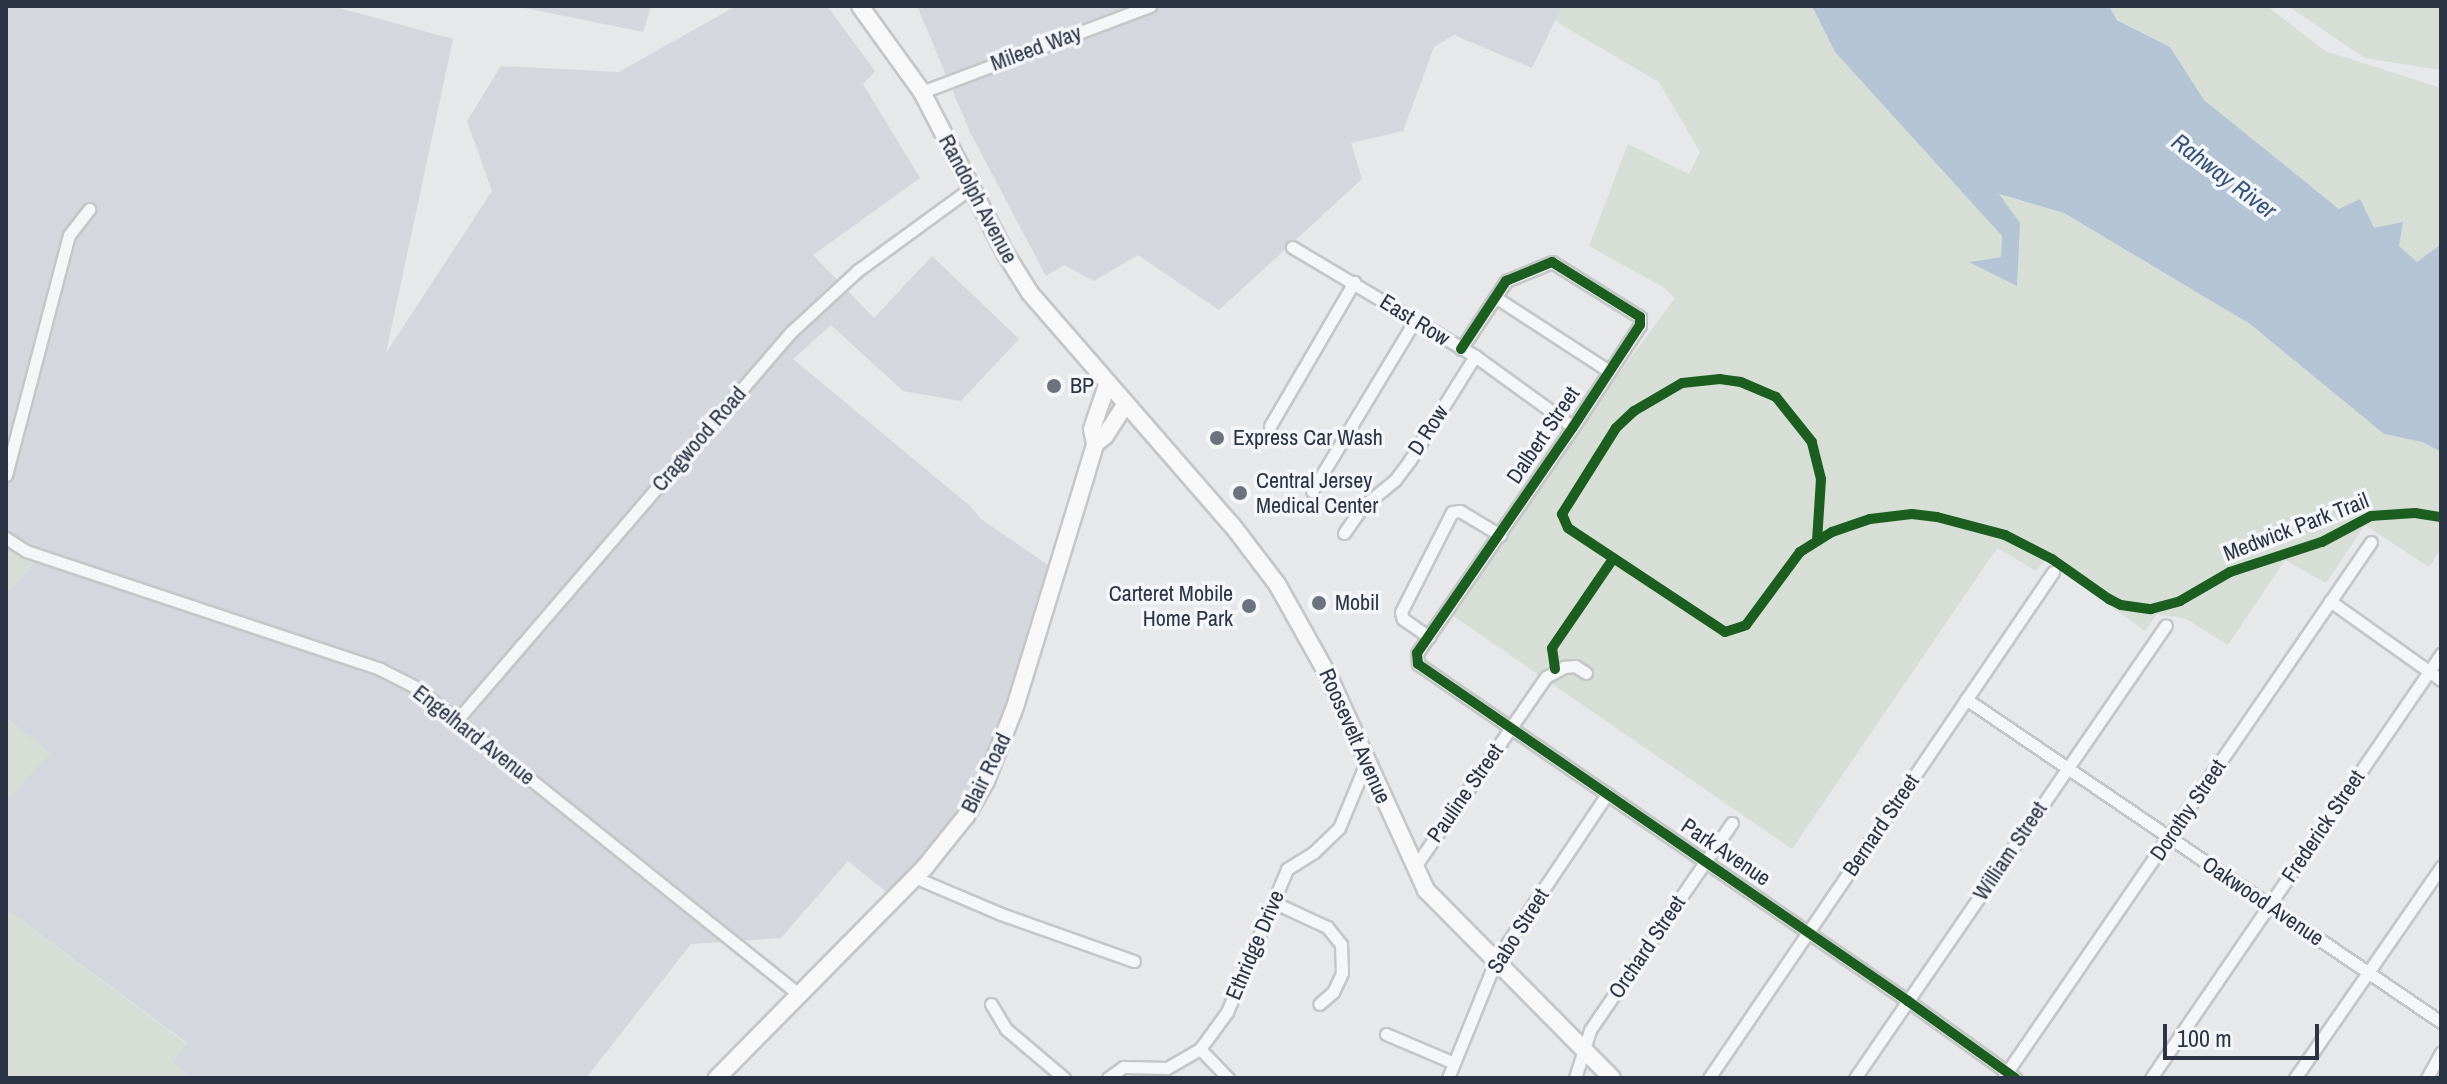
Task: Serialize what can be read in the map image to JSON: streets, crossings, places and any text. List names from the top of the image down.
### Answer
{
  "streets": {
    "main road": ["Randolph Avenue", "Roosevelt Avenue", "Blair Road"],
    "street": [
      "Mileed Way",
      "East Row",
      "D Row",
      "Dalbert Street",
      "Cragwood Road",
      "Engelhard Avenue",
      "Pauline Street",
      "Dorothy Street",
      "Bernard Street",
      "Frederick Street",
      "William Street",
      "Park Avenue",
      "Oakwood Avenue",
      "Sabo Street",
      "Ethridge Drive",
      "Orchard Street"
    ],
    "cycle path": ["Medwick Park Trail"]
  },
  "crossings": [
    ["Mileed Way", "Randolph Avenue"],
    ["Randolph Avenue", "Cragwood Road"],
    ["Randolph Avenue", "Roosevelt Avenue"],
    ["Randolph Avenue", "Blair Road"],
    ["East Row", "D Row"],
    ["East Row", "Dalbert Street"],
    ["Dalbert Street", "Park Avenue"],
    ["Cragwood Road", "Engelhard Avenue"],
    ["Engelhard Avenue", "Blair Road"],
    ["Roosevelt Avenue", "Blair Road"],
    ["Roosevelt Avenue", "Pauline Street"],
    ["Roosevelt Avenue", "Sabo Street"],
    ["Roosevelt Avenue", "Ethridge Drive"],
    ["Roosevelt Avenue", "Orchard Street"],
    ["Pauline Street", "Park Avenue"],
    ["Dorothy Street", "Park Avenue"],
    ["Dorothy Street", "Oakwood Avenue"],
    ["Bernard Street", "Park Avenue"],
    ["Bernard Street", "Oakwood Avenue"],
    ["Frederick Street", "Oakwood Avenue"],
    ["William Street", "Park Avenue"],
    ["William Street", "Oakwood Avenue"],
    ["Park Avenue", "Sabo Street"],
    ["Park Avenue", "Orchard Street"]
  ],
  "water": ["Rahway River"],
  "places": [
    "BP",
    "Express Car Wash",
    "Central Jersey Medical Center",
    "Mobil",
    "Carteret Mobile Home Park"
  ],
  "scale_bar": "100 m"
}
